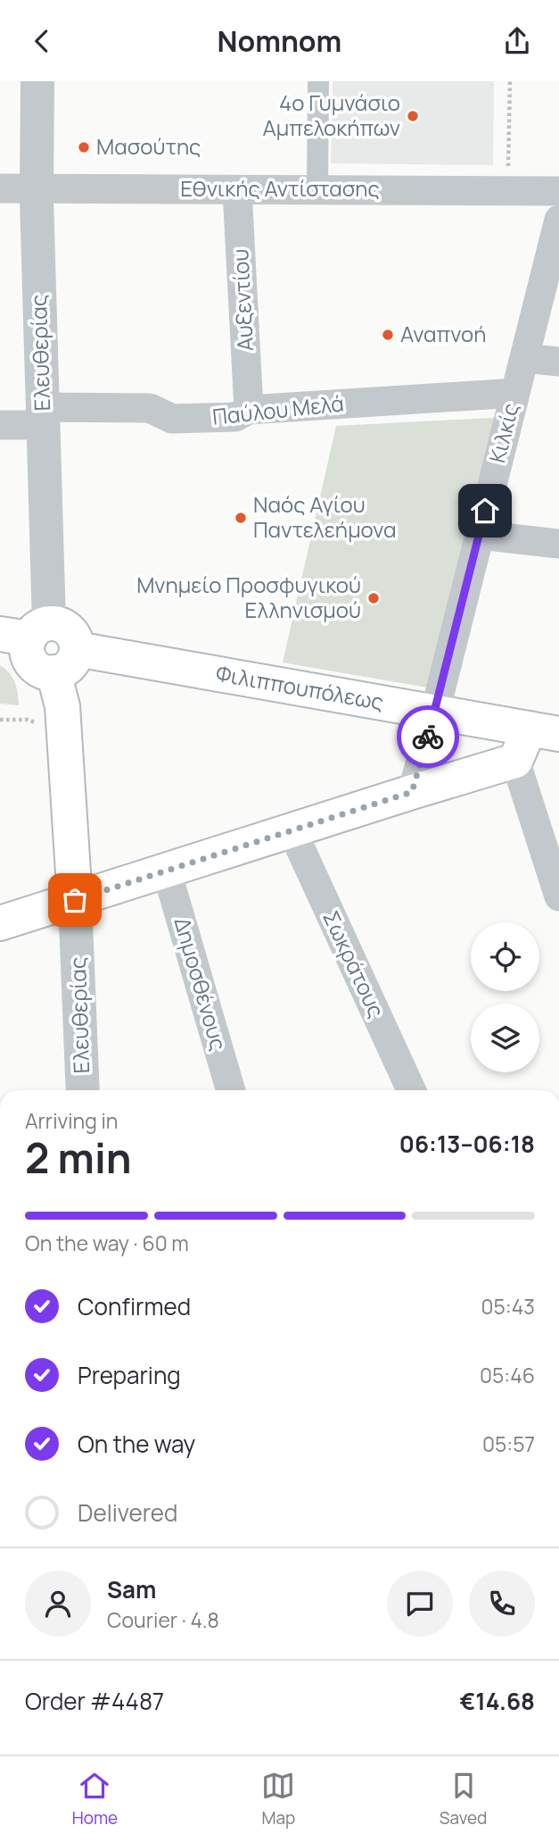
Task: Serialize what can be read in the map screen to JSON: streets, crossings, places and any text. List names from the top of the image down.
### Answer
{
  "streets": {
    "main road": ["Ελευθερίας", "Φιλιππουπόλεως"],
    "street": [
      "Εθνικής Αντίστασης",
      "Αυξεντίου",
      "Παύλου Μελά",
      "Κιλκίς",
      "Σωκράτους",
      "Δημοσθένους"
    ]
  },
  "crossings": [
    ["Εθνικής Αντίστασης", "Αυξεντίου"],
    ["Εθνικής Αντίστασης", "Ελευθερίας"],
    ["Αυξεντίου", "Παύλου Μελά"],
    ["Ελευθερίας", "Παύλου Μελά"],
    ["Ελευθερίας", "Φιλιππουπόλεως"],
    ["Παύλου Μελά", "Κιλκίς"],
    ["Κιλκίς", "Φιλιππουπόλεως"]
  ],
  "places": [
    "4ο Γυμνάσιο Αμπελοκήπων",
    "Μασούτης",
    "Αναπνοή",
    "Ναός Αγίου Παντελεήμονα",
    "Μνημείο Προσφυγικού Ελληνισμού"
  ],
  "page": {
    "header": "Nomnom",
    "heading": ["2 min", "Arriving in", "06:13–06:18"],
    "panel": [
      "Sam",
      "Courier · 4.8",
      "Order #4487",
      "€14.68"
    ],
    "bar": "On the way · 60 m",
    "list": [
      ["Confirmed", "05:43"],
      ["Preparing", "05:46"],
      ["On the way", "05:57"],
      "Delivered"
    ],
    "tabs": ["Home", "Map", "Saved"]
  }
}
